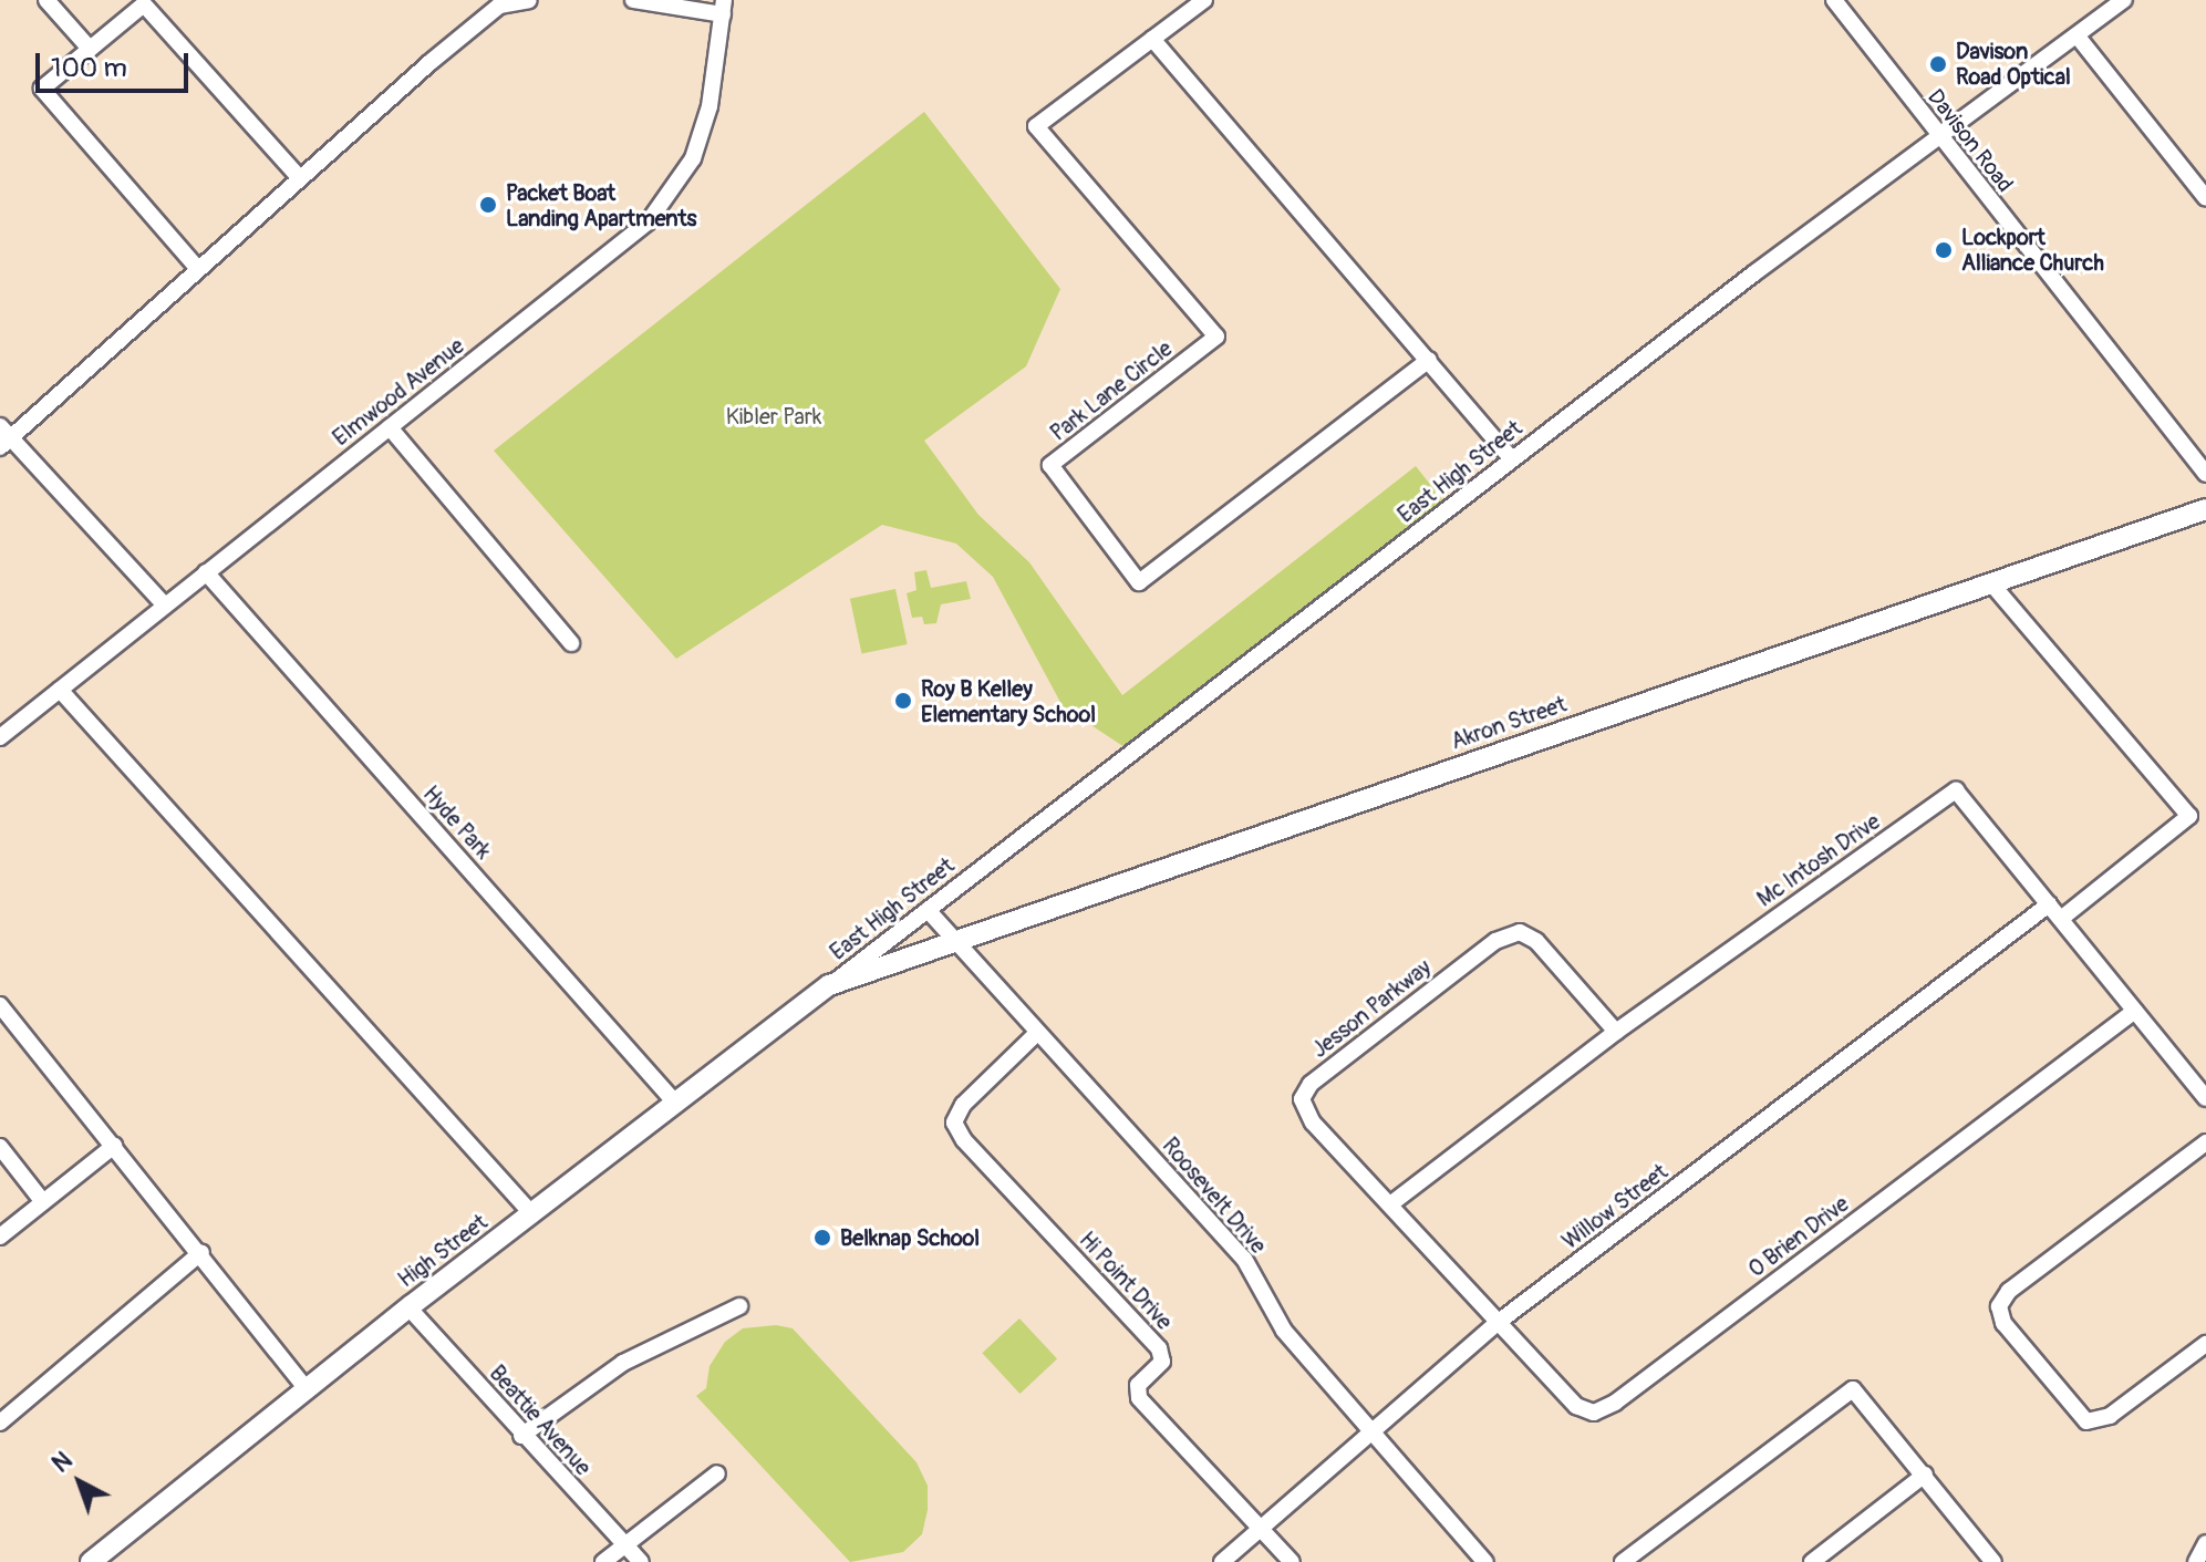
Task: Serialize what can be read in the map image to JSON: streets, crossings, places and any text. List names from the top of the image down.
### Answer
{
  "streets": {
    "main road": ["Akron Street", "High Street"],
    "street": [
      "Davison Road",
      "Park Lane Circle",
      "Elmwood Avenue",
      "East High Street",
      "Hyde Park",
      "Mc Intosh Drive",
      "Jesson Parkway",
      "Roosevelt Drive",
      "Willow Street",
      "O Brien Drive",
      "Hi Point Drive",
      "Beattie Avenue"
    ]
  },
  "crossings": [
    ["Davison Road", "East High Street"],
    ["Elmwood Avenue", "Hyde Park"],
    ["East High Street", "Akron Street"],
    ["East High Street", "Roosevelt Drive"],
    ["East High Street", "High Street"],
    ["Akron Street", "Roosevelt Drive"],
    ["Akron Street", "High Street"],
    ["Hyde Park", "High Street"],
    ["Mc Intosh Drive", "Jesson Parkway"],
    ["Mc Intosh Drive", "Willow Street"],
    ["Mc Intosh Drive", "O Brien Drive"],
    ["Jesson Parkway", "Willow Street"],
    ["Jesson Parkway", "O Brien Drive"],
    ["Roosevelt Drive", "Willow Street"],
    ["Roosevelt Drive", "Hi Point Drive"],
    ["Willow Street", "O Brien Drive"],
    ["Willow Street", "Hi Point Drive"],
    ["High Street", "Beattie Avenue"]
  ],
  "parks": ["Kibler Park"],
  "places": [
    "Davison Road Optical",
    "Packet Boat Landing Apartments",
    "Lockport Alliance Church",
    "Roy B Kelley Elementary School",
    "Belknap School"
  ],
  "scale_bar": "100 m",
  "north": "top left"
}
